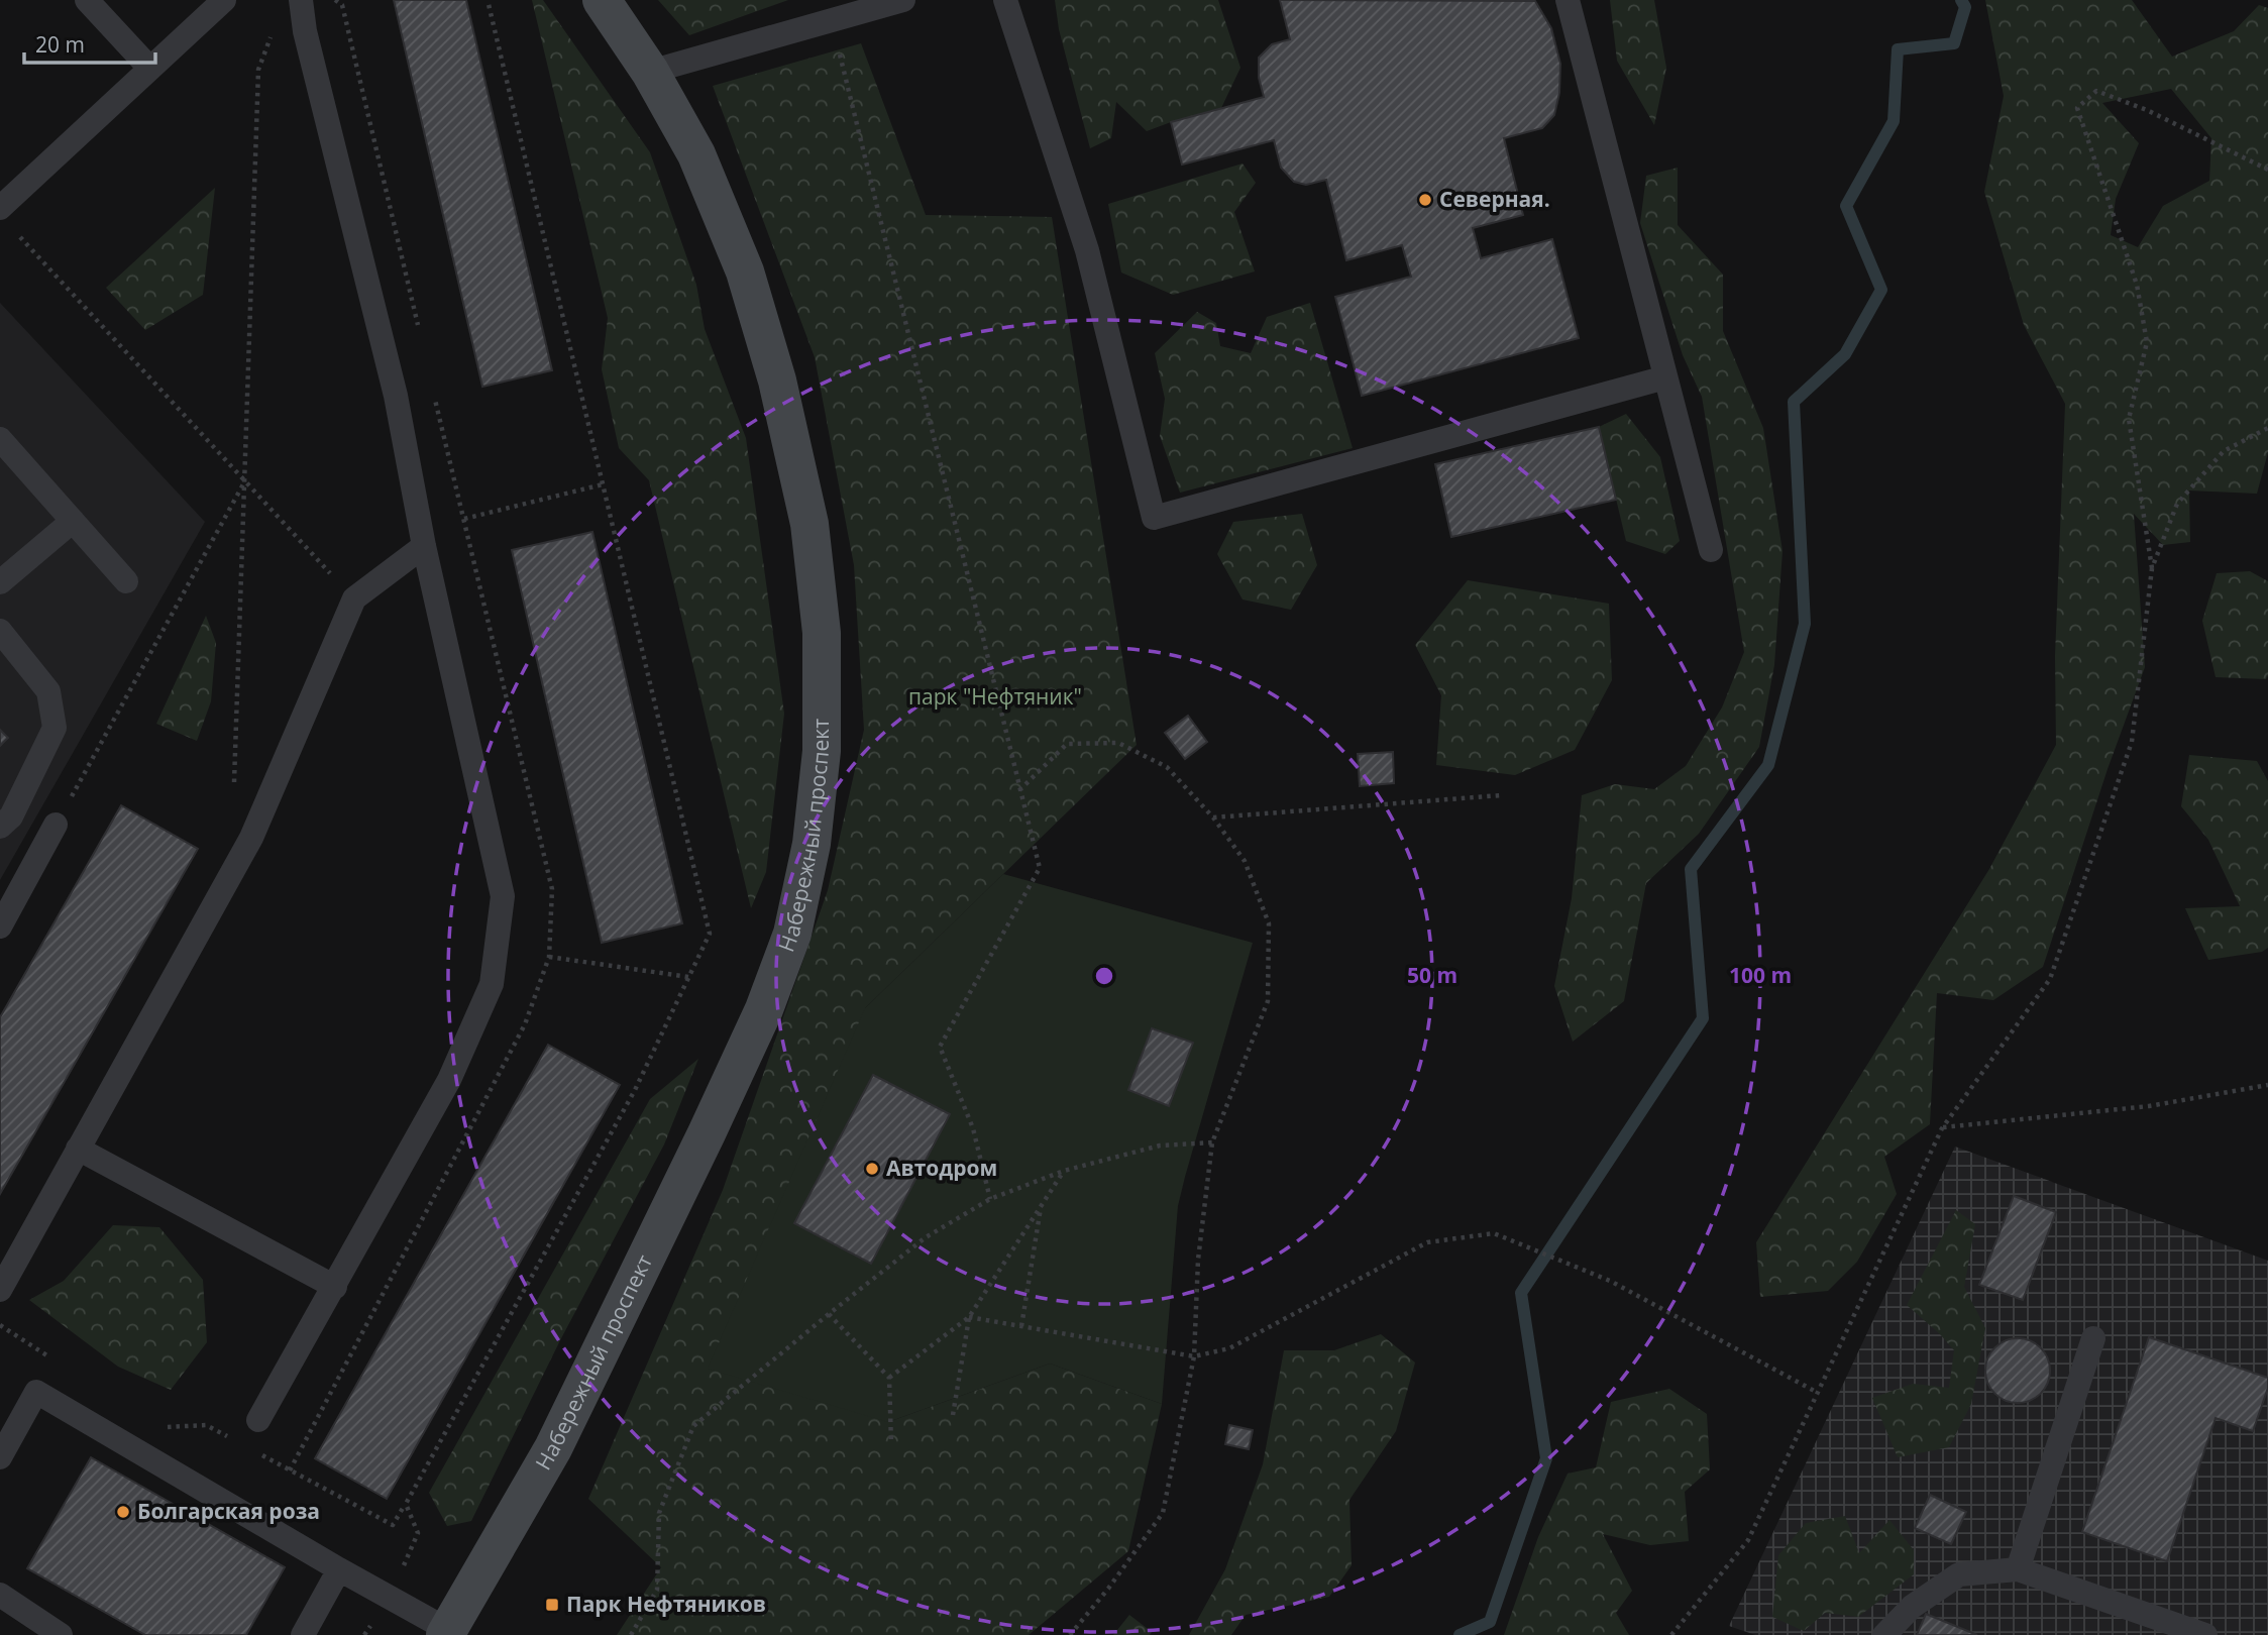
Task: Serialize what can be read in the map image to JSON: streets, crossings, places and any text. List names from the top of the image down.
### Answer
{
  "streets": {
    "main road": ["Набережный проспект"]
  },
  "parks": ["парк \"Нефтяник\""],
  "places": {
    "other": ["Северная.", "Автодром", "Болгарская роза"],
    "transit": ["Парк Нефтяников"]
  },
  "scale_bar": "20 m",
  "rings": ["50 m", "100 m"]
}
